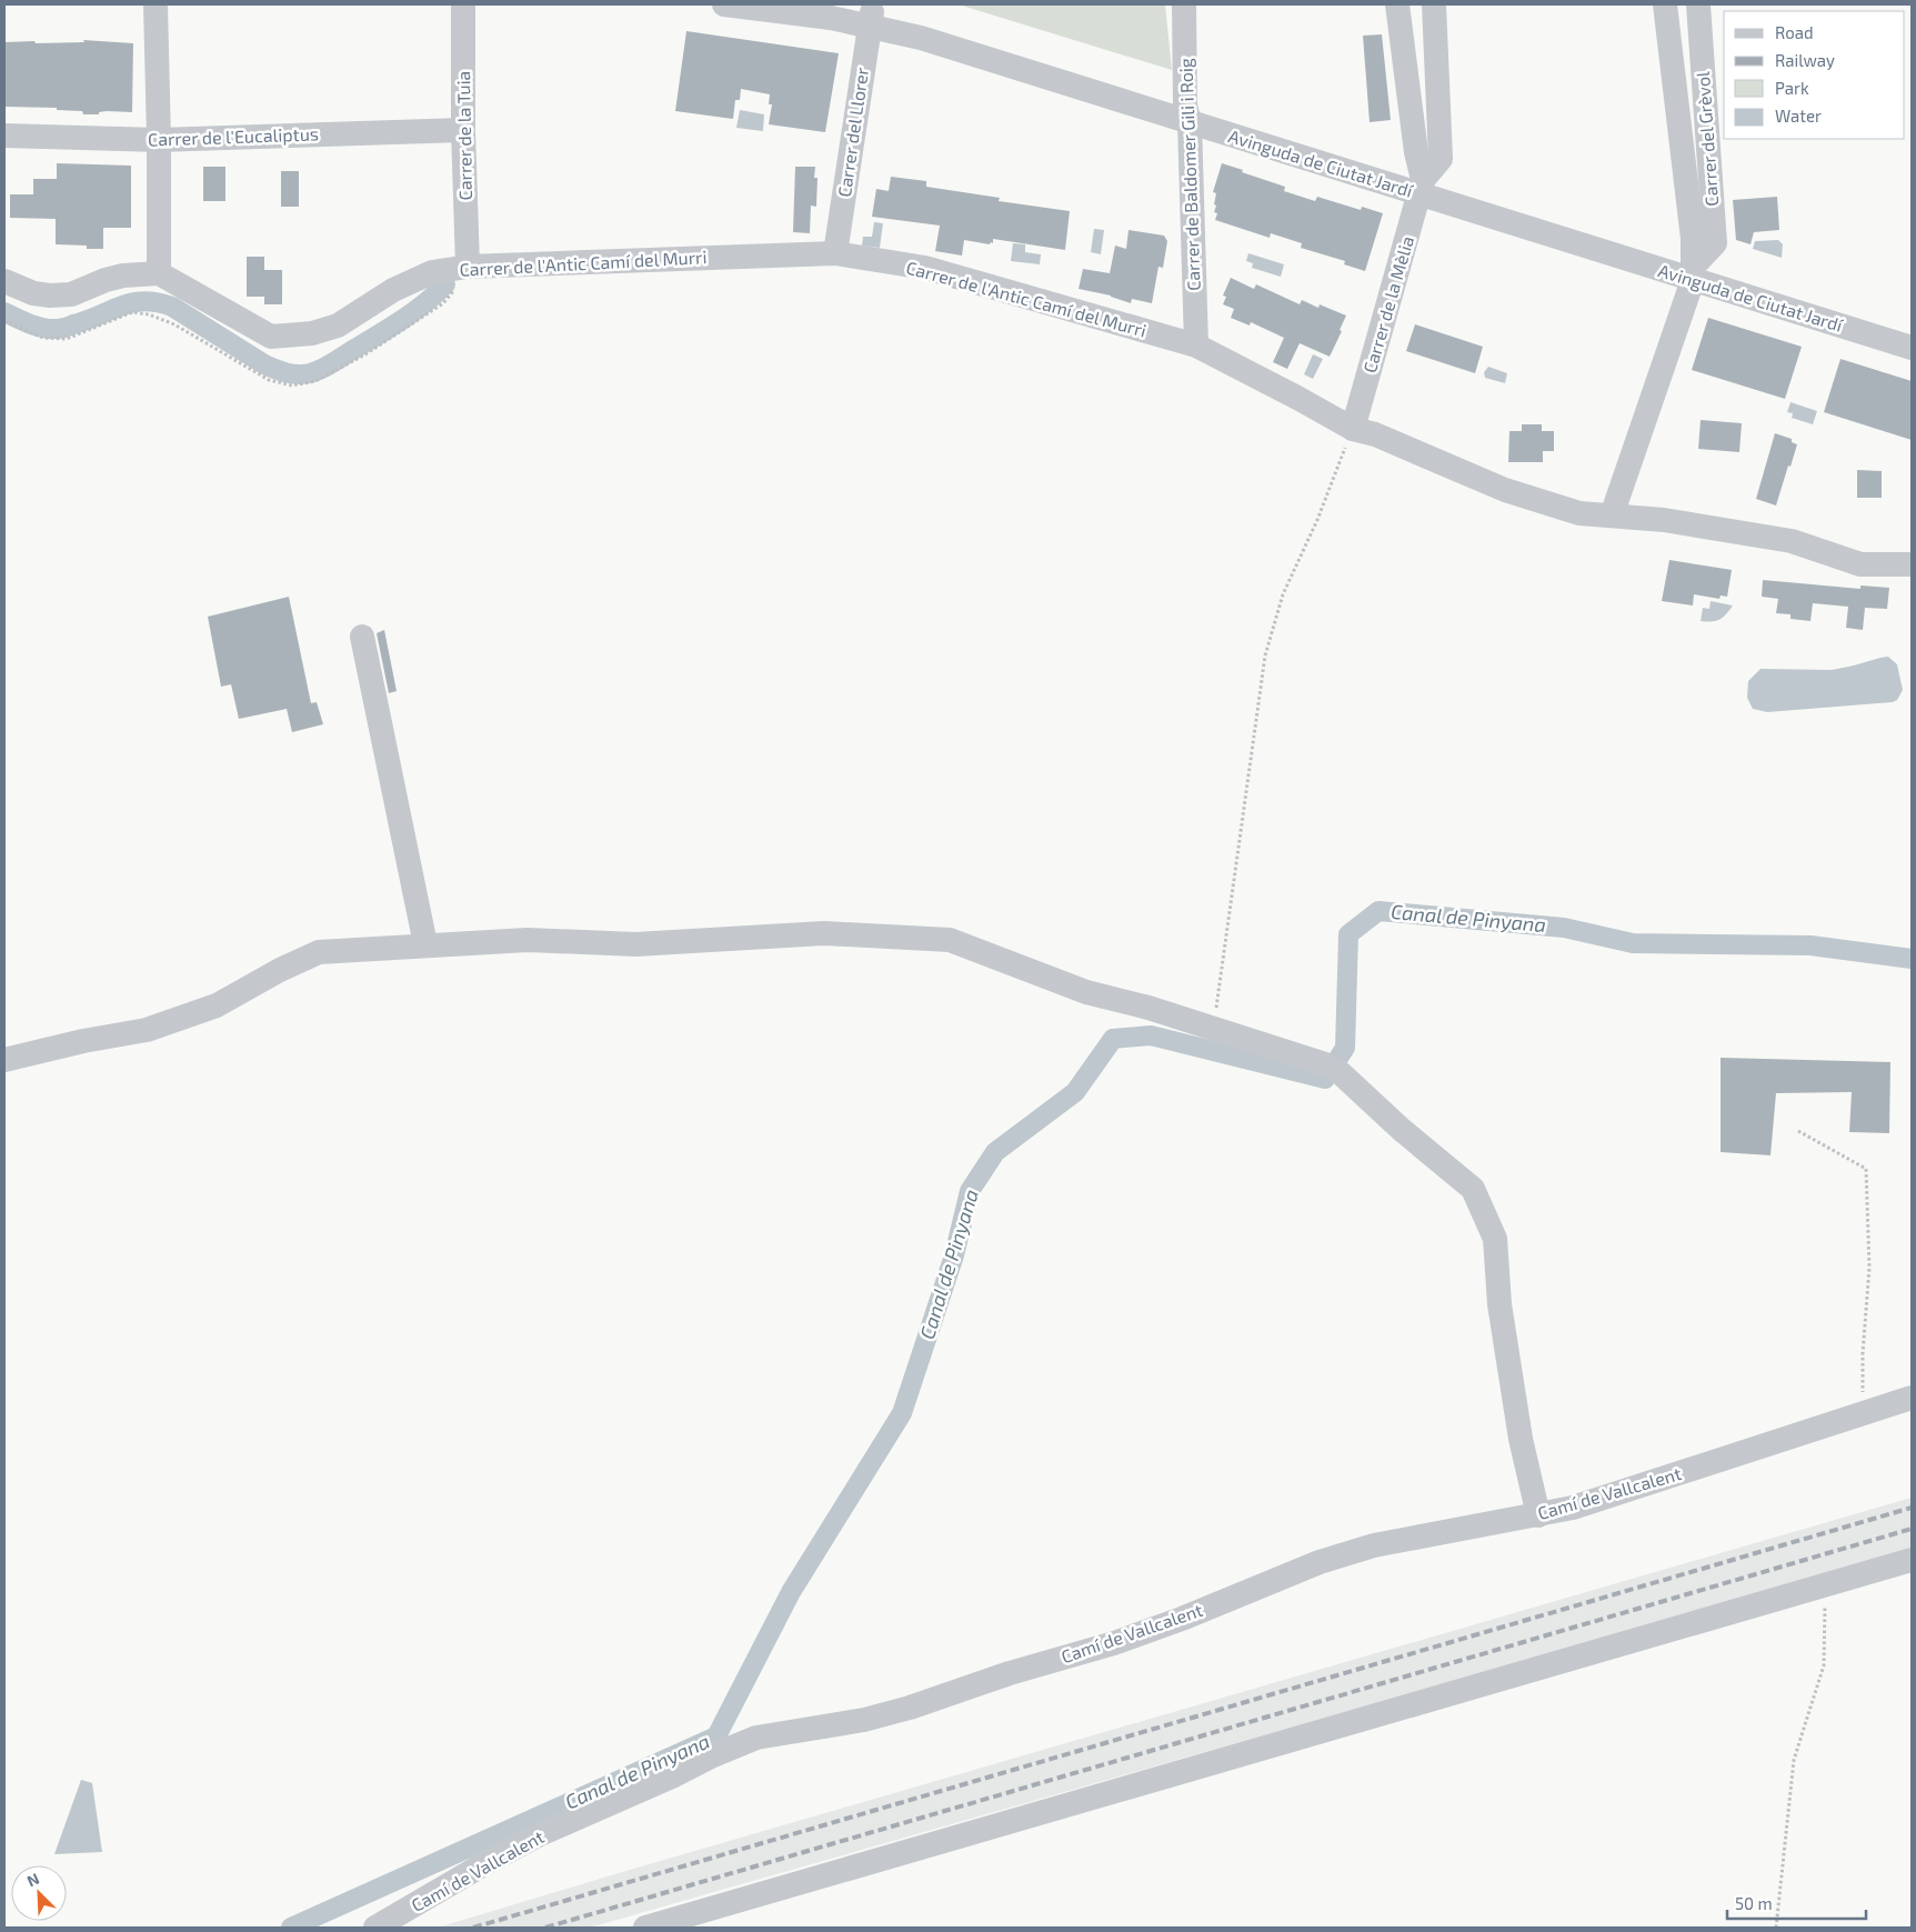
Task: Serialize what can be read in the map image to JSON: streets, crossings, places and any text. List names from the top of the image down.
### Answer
{
  "streets": {
    "street": [
      "Carrer del Llorer",
      "Carrer de la Tuia",
      "Carrer de l'Eucaliptus",
      "Carrer del Grèvol",
      "Avinguda de Ciutat Jardí",
      "Carrer de Baldomer Gili i Roig",
      "Carrer de l'Antic Camí del Murri",
      "Carrer de la Mèlia",
      "Camí de Vallcalent"
    ]
  },
  "crossings": [
    ["Carrer del Llorer", "Avinguda de Ciutat Jardí"],
    ["Carrer del Llorer", "Carrer de l'Antic Camí del Murri"],
    ["Carrer de la Tuia", "Carrer de l'Eucaliptus"],
    ["Carrer de la Tuia", "Carrer de l'Antic Camí del Murri"],
    ["Carrer del Grèvol", "Avinguda de Ciutat Jardí"],
    ["Carrer del Grèvol", "Carrer de l'Antic Camí del Murri"],
    ["Avinguda de Ciutat Jardí", "Carrer de Baldomer Gili i Roig"],
    ["Avinguda de Ciutat Jardí", "Carrer de la Mèlia"],
    ["Carrer de Baldomer Gili i Roig", "Carrer de l'Antic Camí del Murri"],
    ["Carrer de l'Antic Camí del Murri", "Carrer de la Mèlia"]
  ],
  "water": ["Canal de Pinyana"],
  "legend": [
    "Road",
    "Railway",
    "Park",
    "Water"
  ],
  "scale_bar": "50 m",
  "north": "top left"
}
